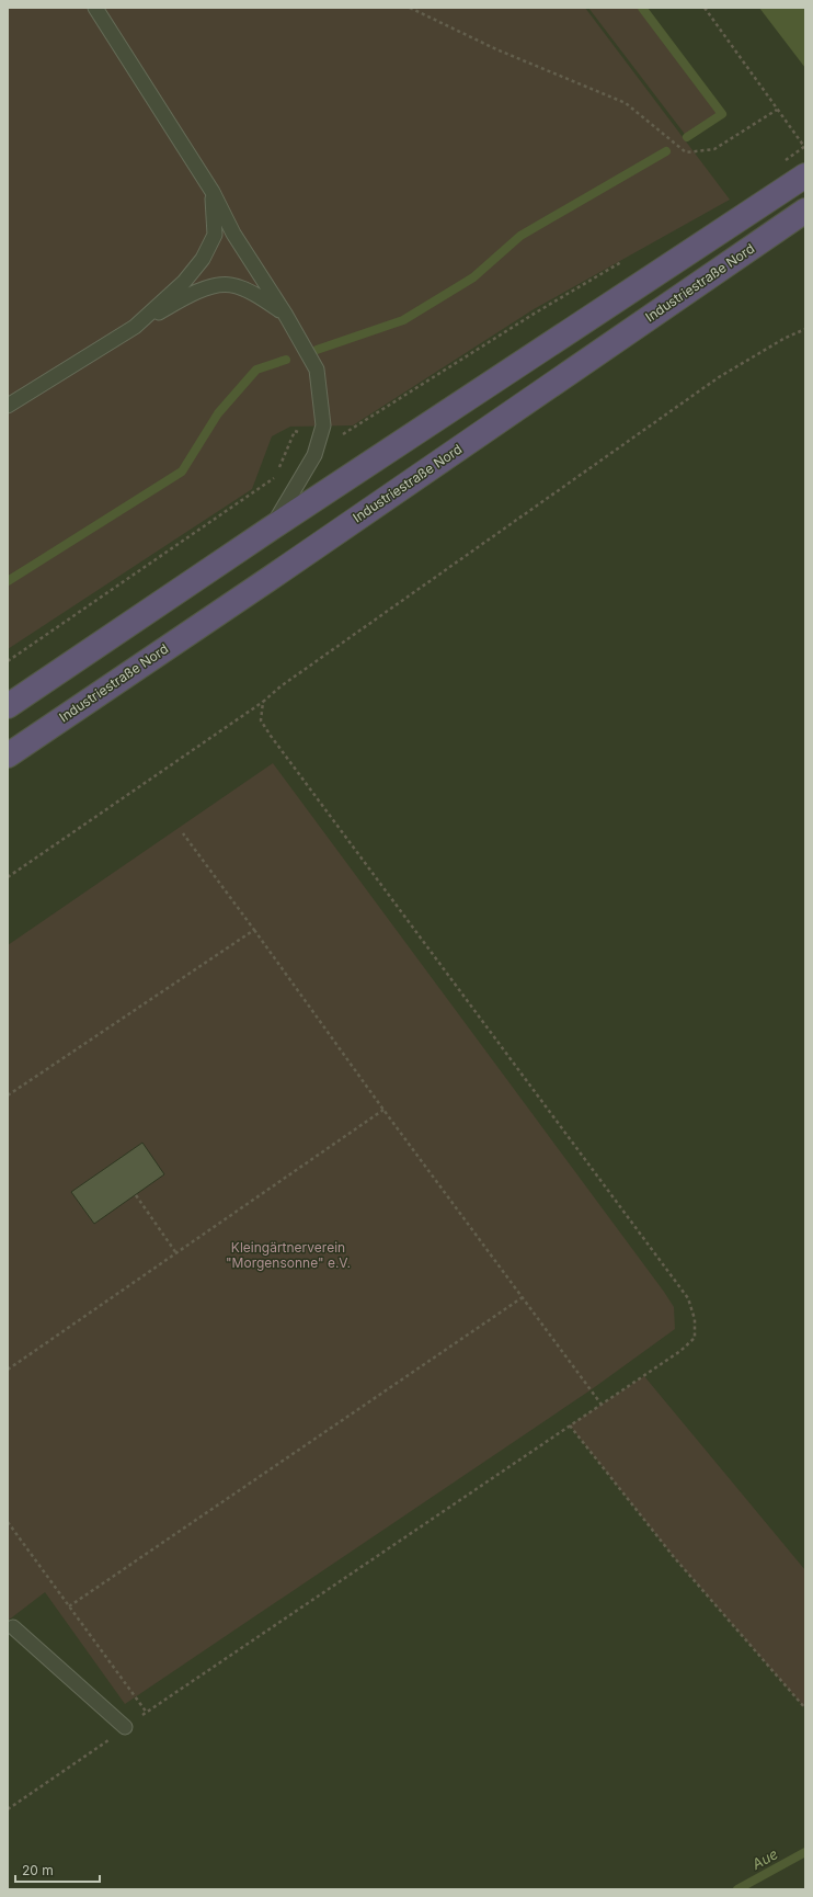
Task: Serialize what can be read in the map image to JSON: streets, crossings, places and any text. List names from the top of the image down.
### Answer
{
  "streets": {
    "highway": ["Industriestraße Nord"]
  },
  "water": ["Aue"],
  "parks": ["Kleingärtnerverein \"Morgensonne\" e.V."],
  "scale_bar": "20 m"
}
